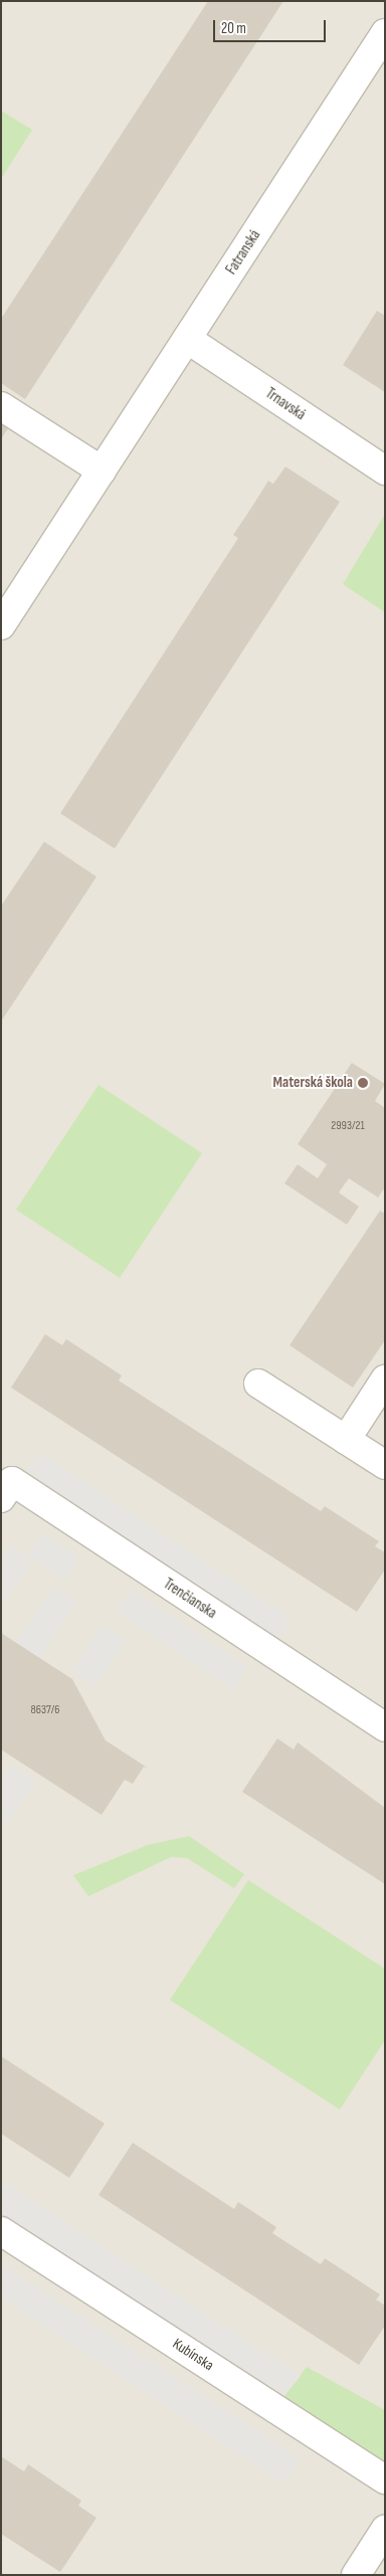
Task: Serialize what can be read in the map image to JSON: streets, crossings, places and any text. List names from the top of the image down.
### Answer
{
  "streets": {
    "street": [
      "Fatranská",
      "Trnavská",
      "Trenčianska",
      "Kubínska"
    ]
  },
  "crossings": [
    ["Fatranská", "Trnavská"]
  ],
  "places": ["Materská škola"],
  "house_numbers": ["2993/21", "8637/6"],
  "scale_bar": "20 m"
}
